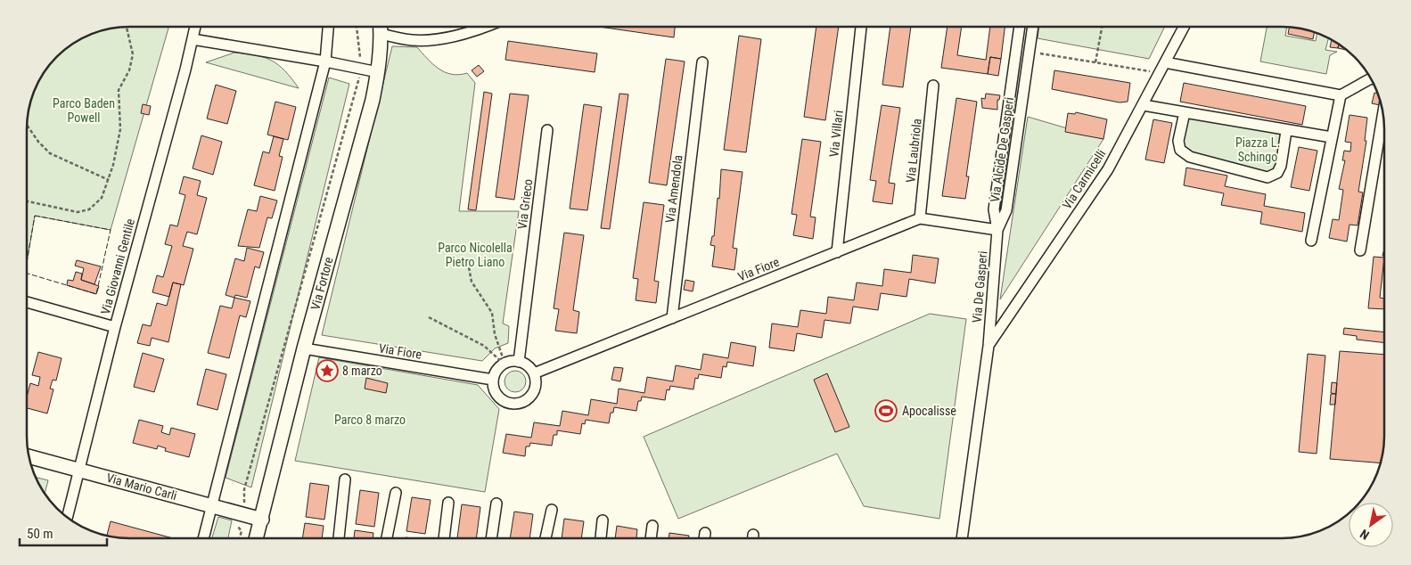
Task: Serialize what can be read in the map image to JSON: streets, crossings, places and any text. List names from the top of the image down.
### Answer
{
  "streets": {
    "street": [
      "Via Villari",
      "Via Alcide De Gasperi",
      "Via Laubriola",
      "Via Carmicelli",
      "Via Amendola",
      "Via Grieco",
      "Via Giovanni Gentile",
      "Via Fiore",
      "Via Fortore",
      "Via De Gasperi",
      "Via Mario Carli"
    ]
  },
  "crossings": [
    ["Via Villari", "Via Fiore"],
    ["Via Alcide De Gasperi", "Via De Gasperi"],
    ["Via Laubriola", "Via Fiore"],
    ["Via Carmicelli", "Via De Gasperi"],
    ["Via Amendola", "Via Fiore"],
    ["Via Grieco", "Via Fiore"],
    ["Via Giovanni Gentile", "Via Mario Carli"],
    ["Via Fiore", "Via Fortore"],
    ["Via Fortore", "Via Mario Carli"]
  ],
  "parks": [
    "Parco Baden Powell",
    "Piazza L. Schingo",
    "Parco Nicolella Pietro Liano",
    "Parco 8 marzo"
  ],
  "places": {
    "place": ["8 marzo"],
    "sports": ["Apocalisse"]
  },
  "scale_bar": "50 m",
  "north": "bottom left"
}
